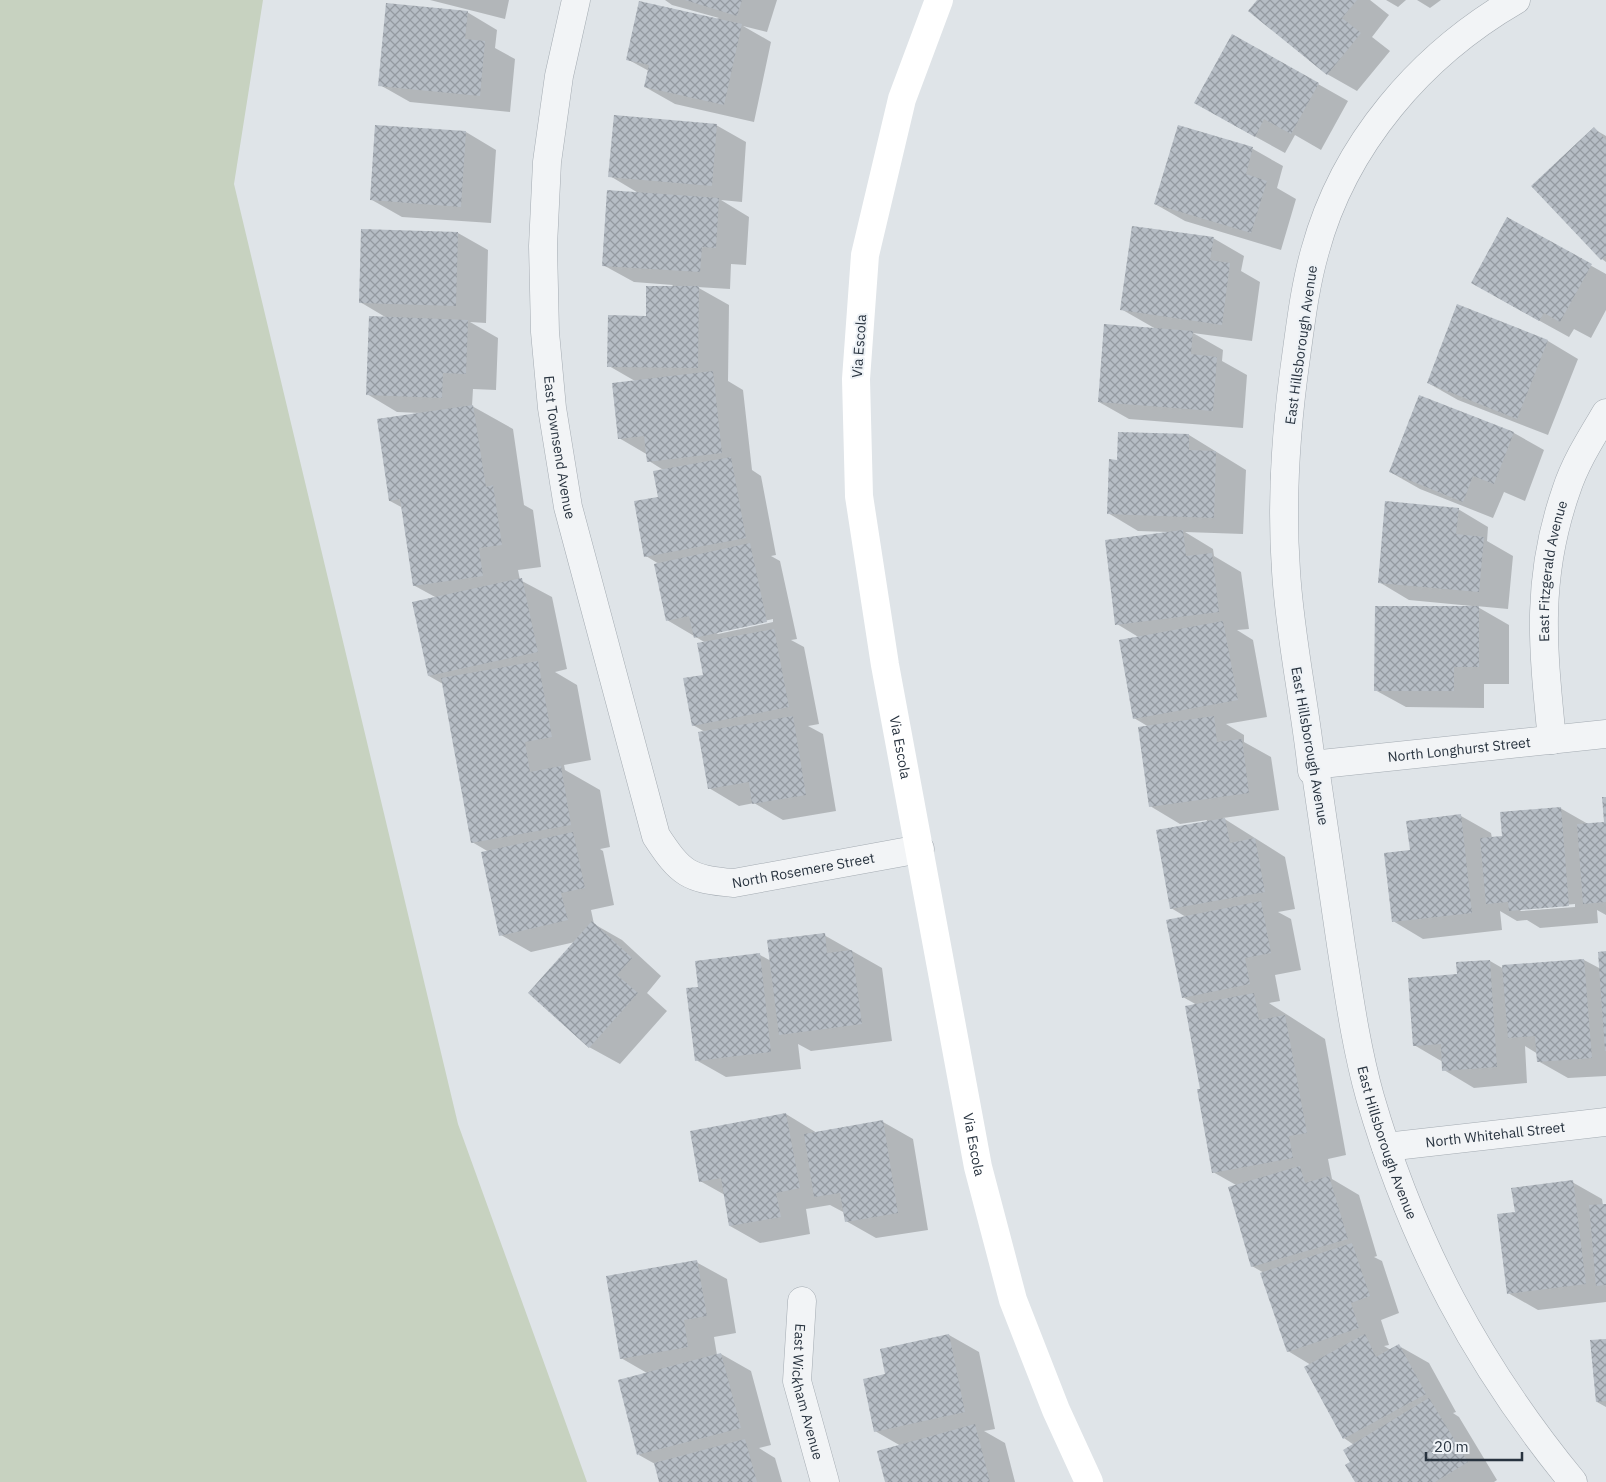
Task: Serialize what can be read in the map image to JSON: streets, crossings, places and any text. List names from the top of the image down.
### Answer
{
  "streets": {
    "main road": ["Via Escola"],
    "street": [
      "East Hillsborough Avenue",
      "East Townsend Avenue",
      "East Fitzgerald Avenue",
      "North Longhurst Street",
      "North Rosemere Street",
      "North Whitehall Street",
      "East Wickham Avenue"
    ]
  },
  "crossings": [
    ["East Hillsborough Avenue", "North Longhurst Street"],
    ["East Hillsborough Avenue", "North Whitehall Street"],
    ["Via Escola", "North Rosemere Street"],
    ["East Townsend Avenue", "North Rosemere Street"],
    ["East Fitzgerald Avenue", "North Longhurst Street"]
  ],
  "scale_bar": "20 m"
}
